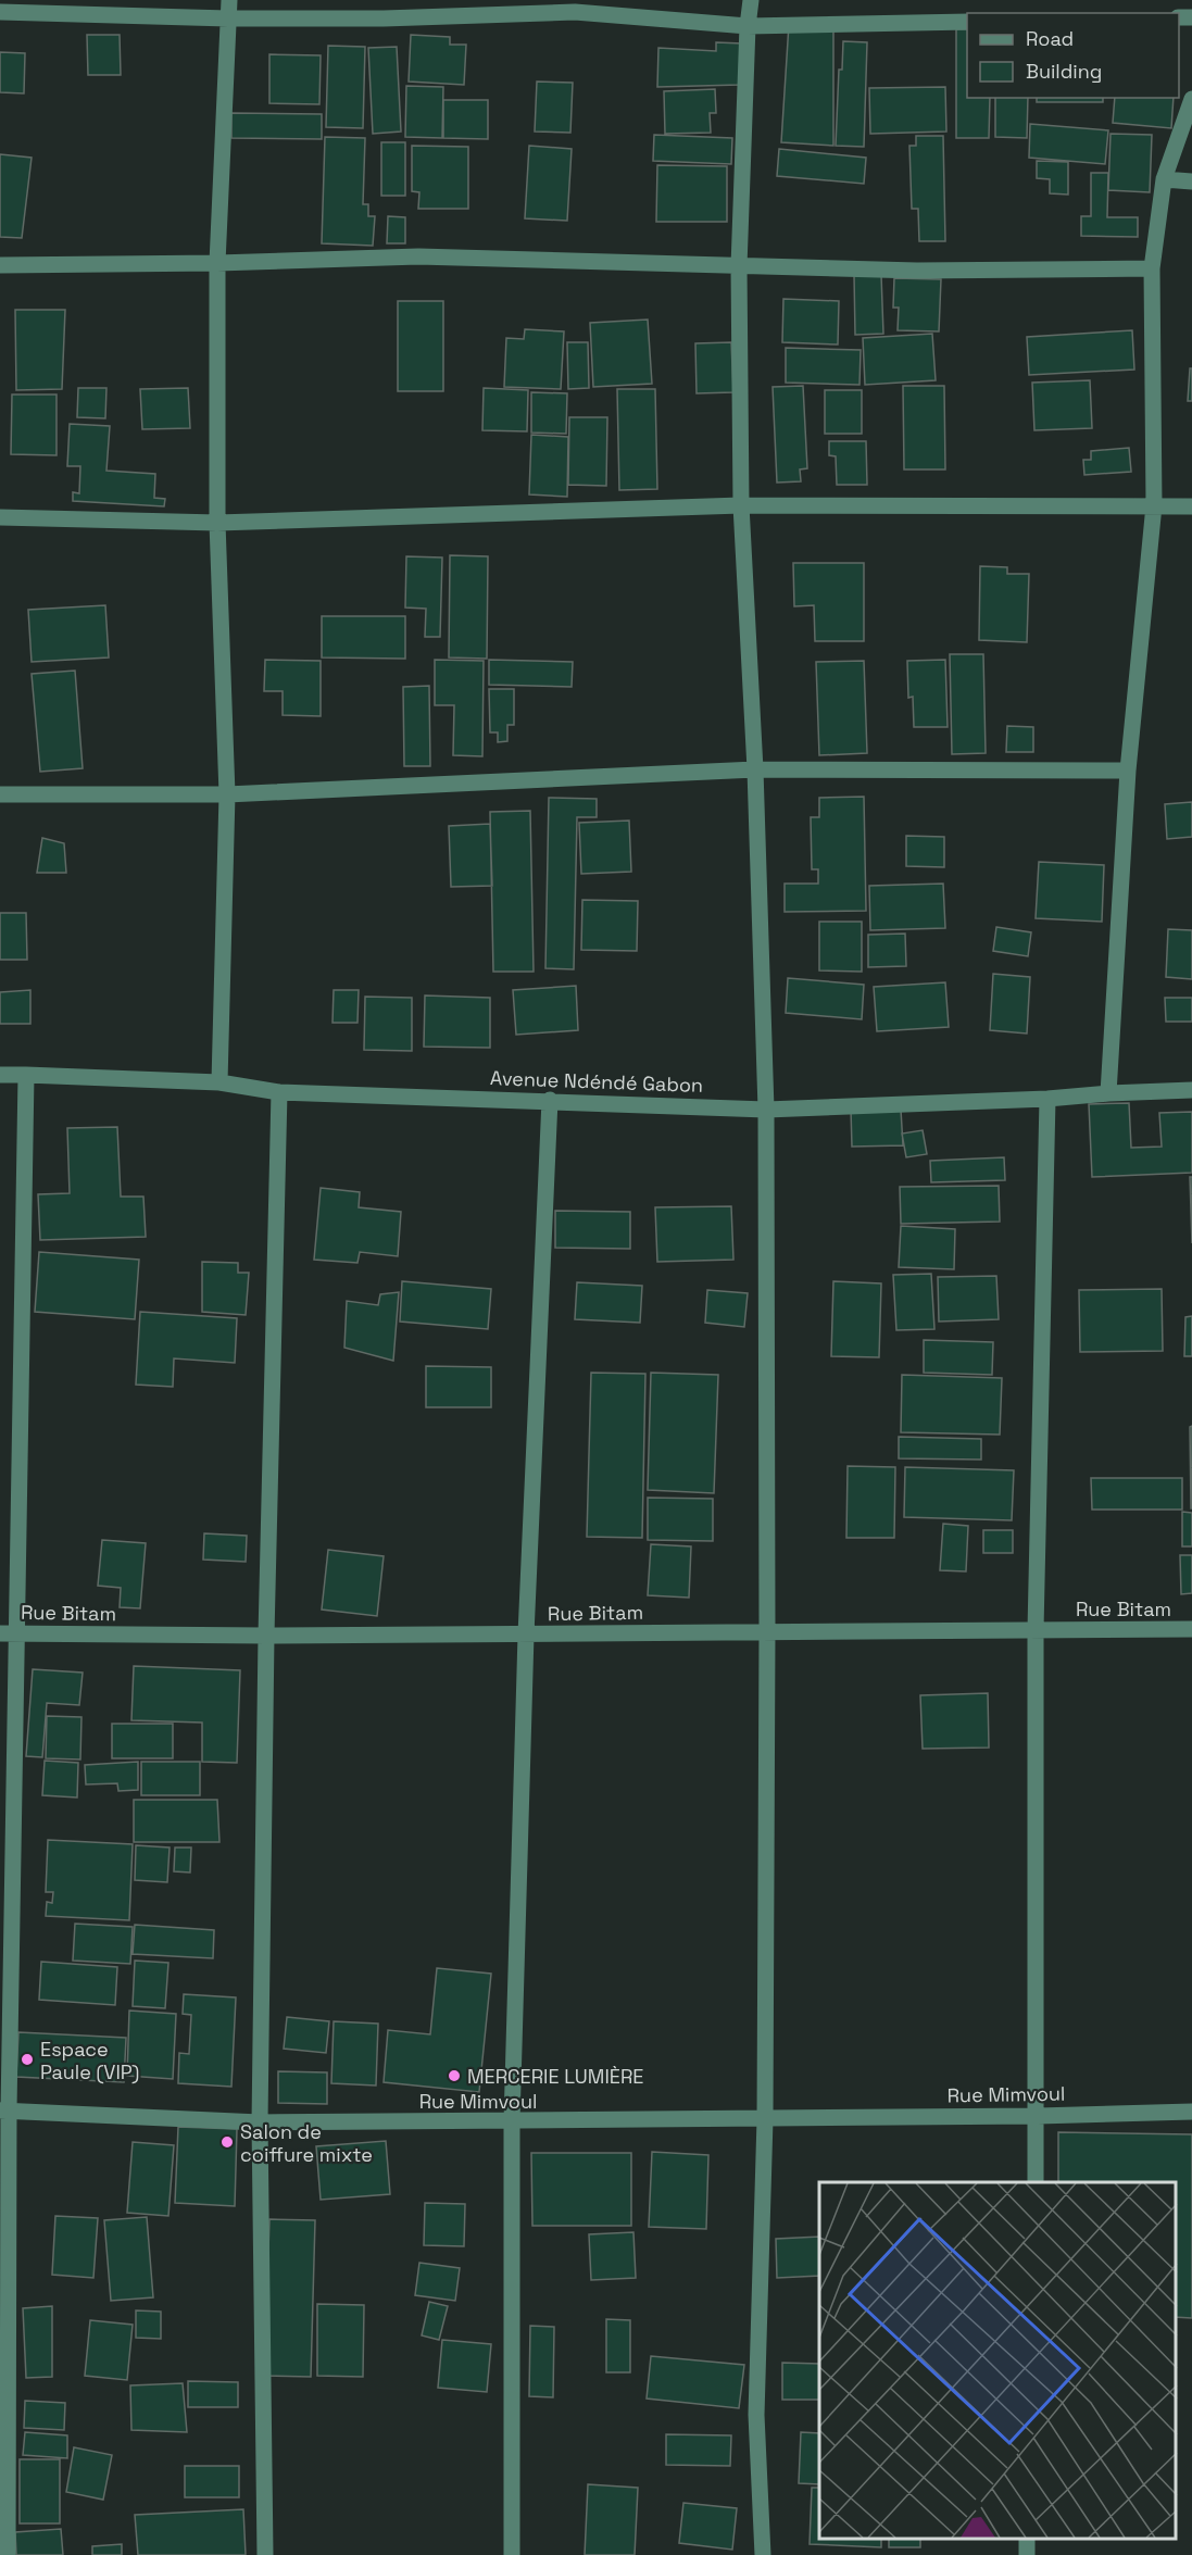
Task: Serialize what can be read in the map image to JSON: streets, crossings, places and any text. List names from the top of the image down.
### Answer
{
  "streets": {
    "street": ["Avenue Ndéndé Gabon", "Rue Bitam", "Rue Mimvoul"]
  },
  "places": ["Espace Paule (VIP)", "MERCERIE LUMIÈRE", "Salon de coiffure mixte"],
  "legend": ["Road", "Building"]
}
